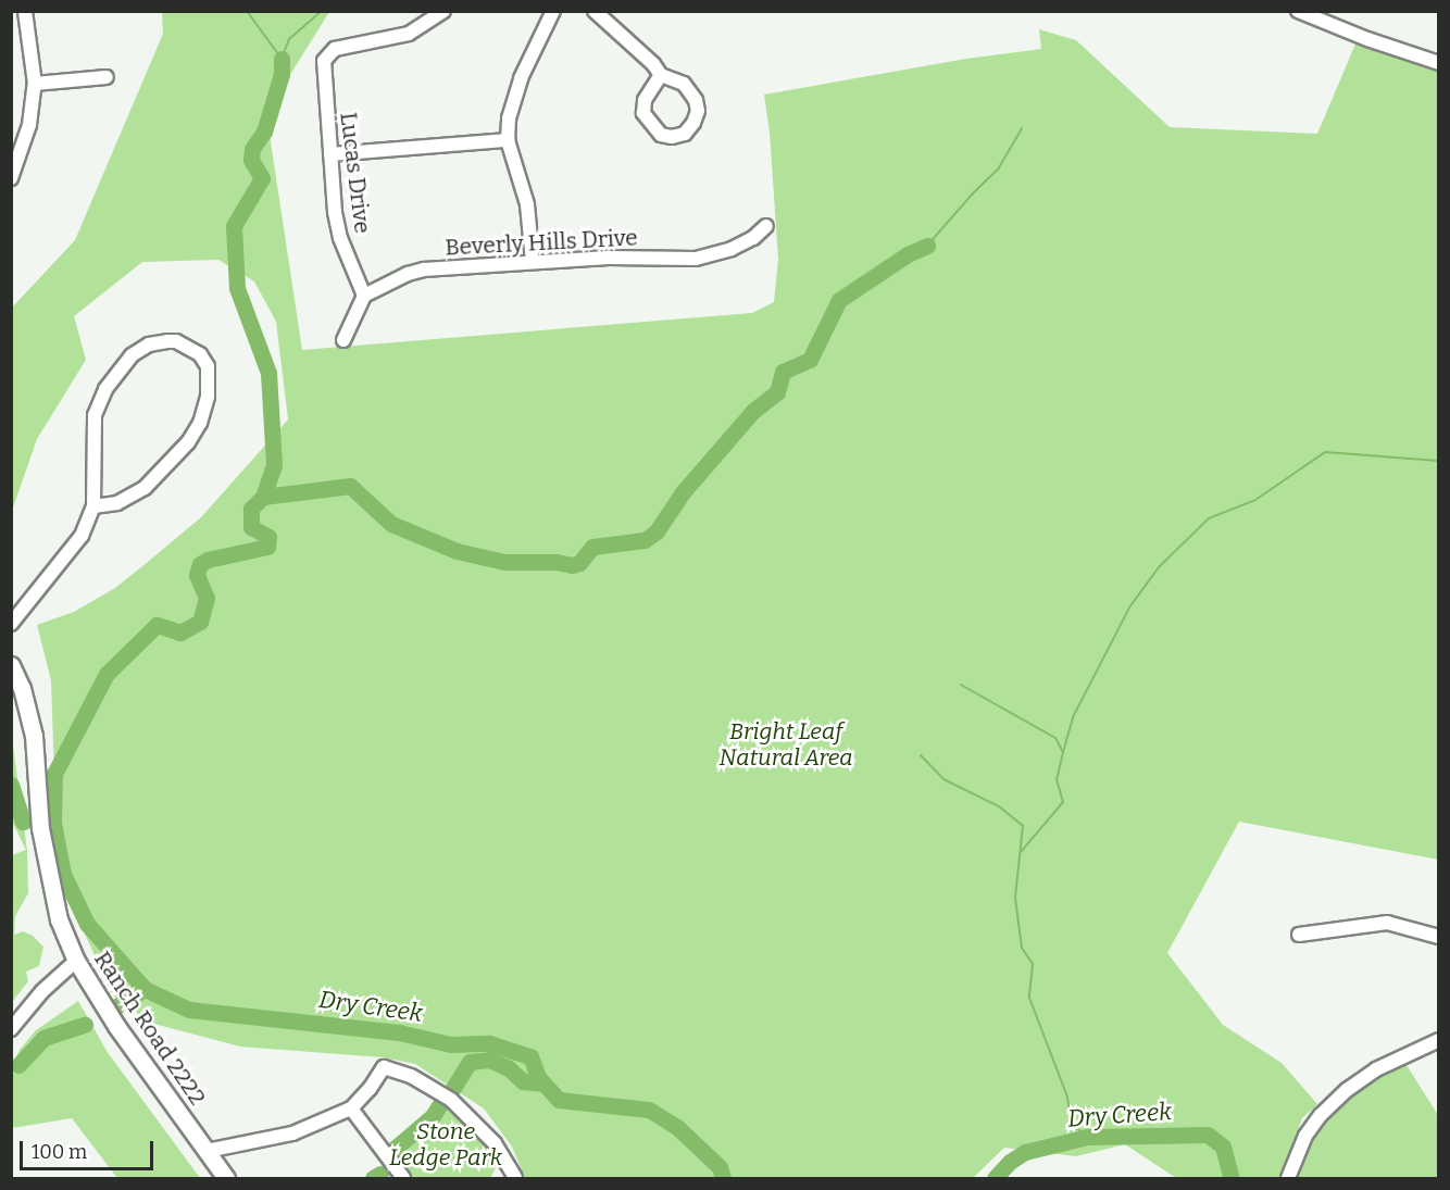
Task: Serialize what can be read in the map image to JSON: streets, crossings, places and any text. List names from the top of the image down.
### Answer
{
  "streets": {
    "main road": ["Ranch Road 2222"],
    "street": ["Lucas Drive", "Beverly Hills Drive"]
  },
  "crossings": [
    ["Lucas Drive", "Beverly Hills Drive"]
  ],
  "water": ["Dry Creek"],
  "parks": ["Bright Leaf Natural Area", "Stone Ledge Park"],
  "scale_bar": "100 m"
}
